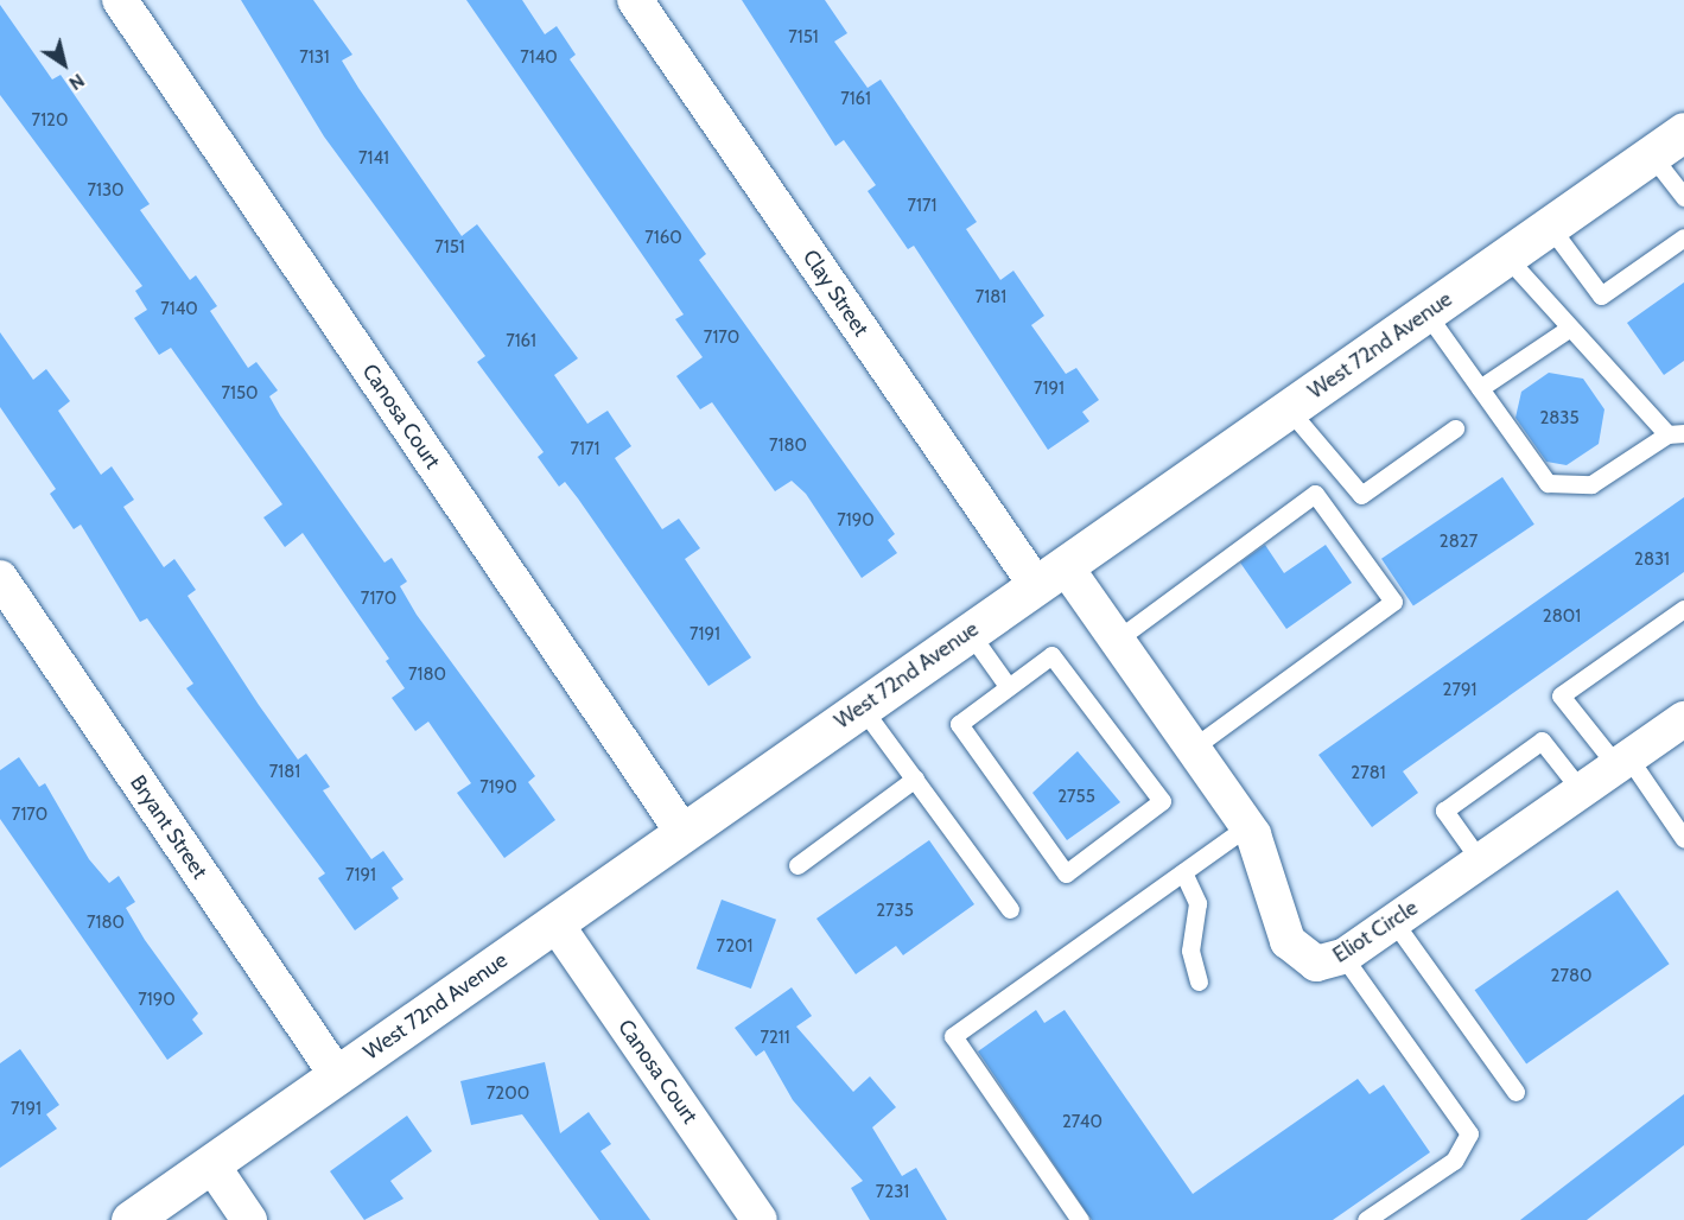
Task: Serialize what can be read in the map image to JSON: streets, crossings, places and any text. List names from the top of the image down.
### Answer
{
  "streets": {
    "main road": ["West 72nd Avenue"],
    "street": [
      "Clay Street",
      "Canosa Court",
      "Bryant Street",
      "Eliot Circle"
    ]
  },
  "crossings": [
    ["Clay Street", "West 72nd Avenue"],
    ["Clay Street", "Eliot Circle"],
    ["West 72nd Avenue", "Canosa Court"],
    ["West 72nd Avenue", "Bryant Street"],
    ["West 72nd Avenue", "Eliot Circle"]
  ],
  "house_numbers": [
    "7151",
    "7131",
    "7140",
    "7161",
    "7120",
    "7141",
    "7130",
    "7171",
    "7160",
    "7151",
    "7181",
    "7140",
    "7170",
    "7161",
    "7191",
    "7150",
    "2835",
    "7180",
    "7171",
    "7190",
    "2827",
    "2831",
    "7170",
    "2801",
    "7191",
    "7180",
    "2791",
    "7181",
    "2781",
    "7190",
    "2755",
    "7170",
    "7191",
    "2735",
    "7180",
    "7201",
    "2780",
    "7190",
    "7211",
    "7200",
    "7191",
    "2740",
    "7231"
  ],
  "north": "bottom right"
}
